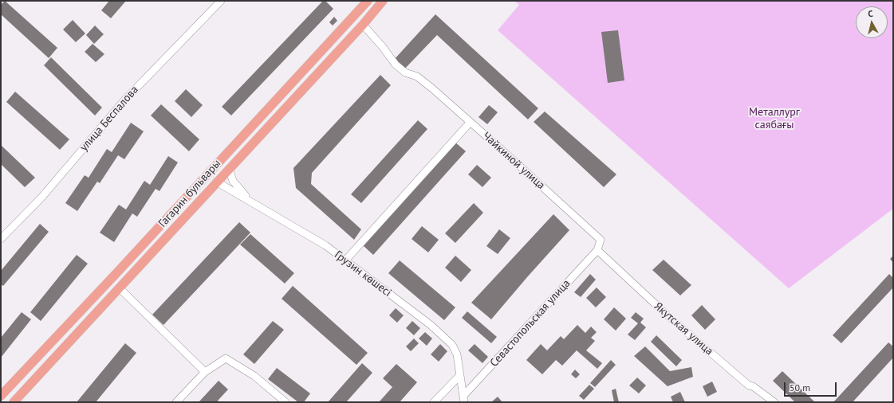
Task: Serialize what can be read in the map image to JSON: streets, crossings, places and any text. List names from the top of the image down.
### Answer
{
  "streets": {
    "main road": ["Гагарин бульвары"],
    "street": [
      "улица Беспалова",
      "Чайкиной улица",
      "Грузин көшесі",
      "Севастопольская улица",
      "Якутская улица"
    ]
  },
  "crossings": [
    ["Чайкиной улица", "Гагарин бульвары"],
    ["Чайкиной улица", "Севастопольская улица"],
    ["Чайкиной улица", "Якутская улица"],
    ["Гагарин бульвары", "Грузин көшесі"],
    ["Грузин көшесі", "Севастопольская улица"],
    ["Севастопольская улица", "Якутская улица"]
  ],
  "parks": ["Металлург саябағы"],
  "scale_bar": "50 m",
  "north": "top"
}
